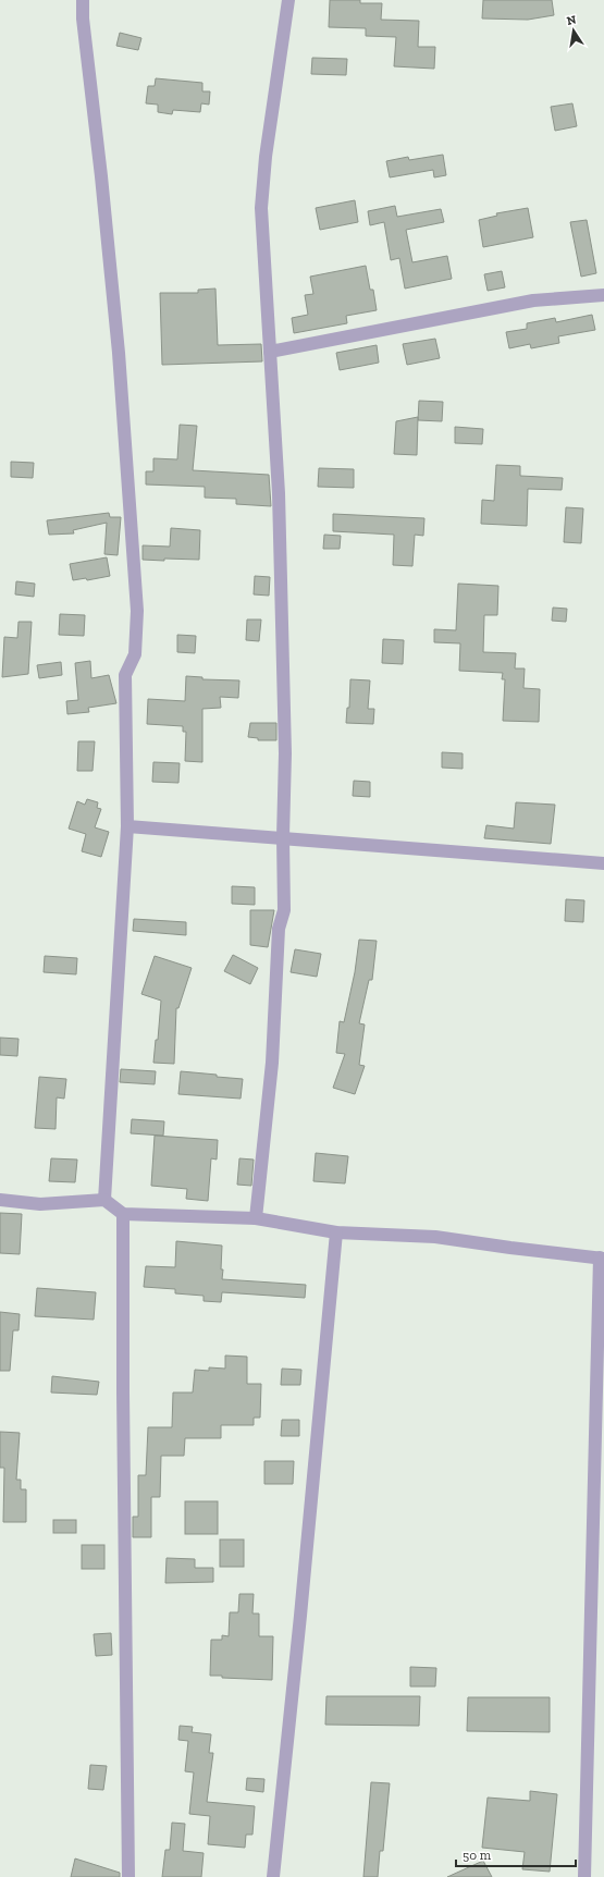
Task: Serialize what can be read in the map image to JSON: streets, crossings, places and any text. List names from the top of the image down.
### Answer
{
  "scale_bar": "50 m",
  "north": "top"
}
